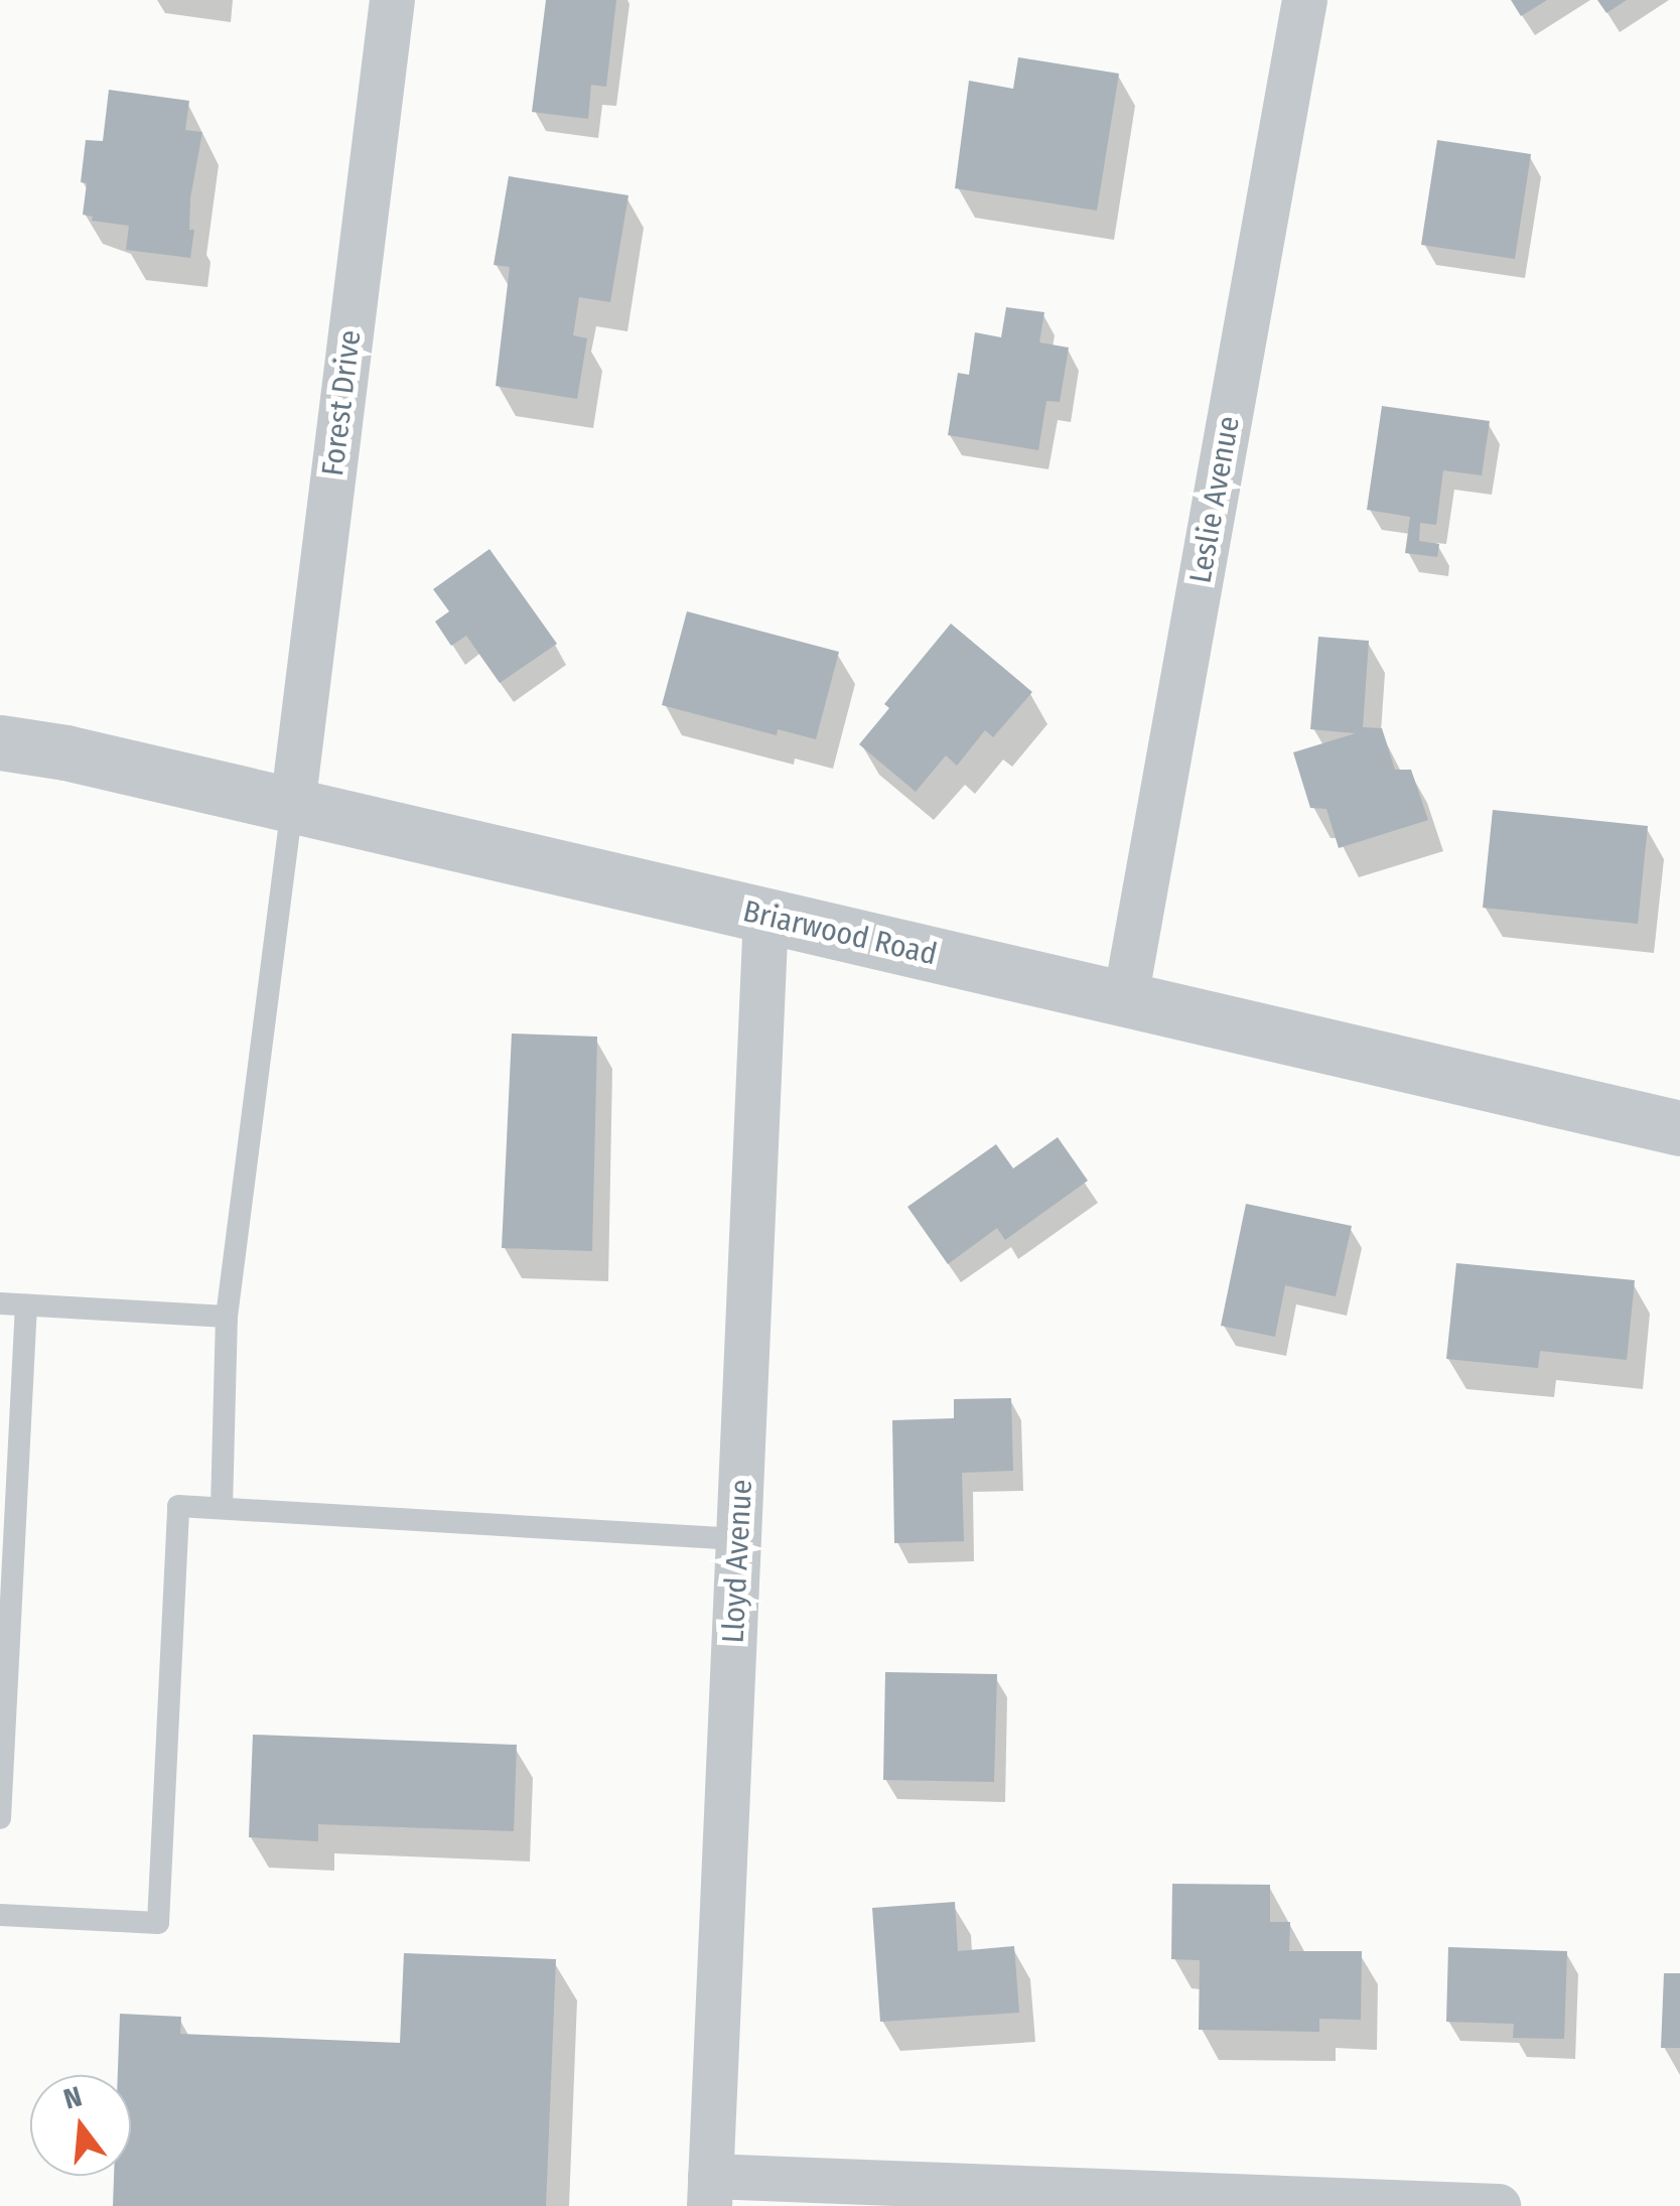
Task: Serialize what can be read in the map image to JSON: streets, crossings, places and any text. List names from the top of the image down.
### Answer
{
  "streets": {
    "street": [
      "Forest Drive",
      "Leslie Avenue",
      "Briarwood Road",
      "Lloyd Avenue"
    ]
  },
  "crossings": [
    ["Forest Drive", "Briarwood Road"],
    ["Leslie Avenue", "Briarwood Road"],
    ["Briarwood Road", "Lloyd Avenue"]
  ],
  "north": "top"
}
